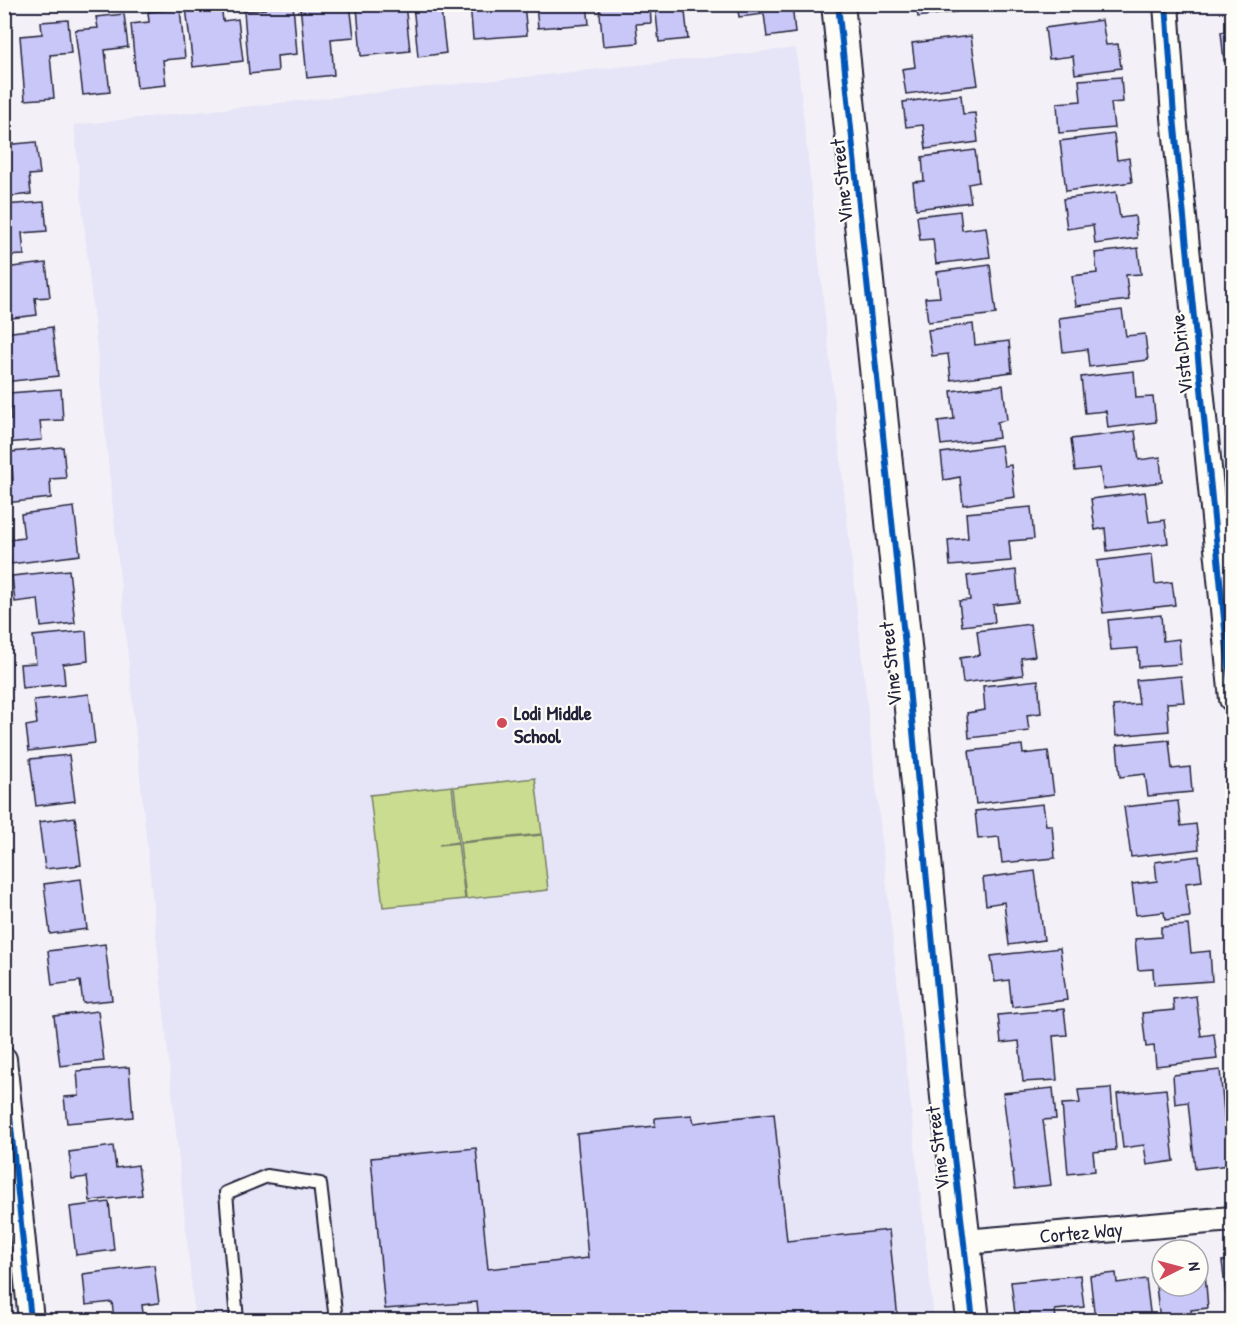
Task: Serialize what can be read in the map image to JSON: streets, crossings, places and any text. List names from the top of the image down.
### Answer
{
  "streets": {
    "street": ["Vine Street", "Vista Drive", "Cortez Way"]
  },
  "crossings": [
    ["Vine Street", "Cortez Way"]
  ],
  "places": ["Lodi Middle School"],
  "north": "right"
}
